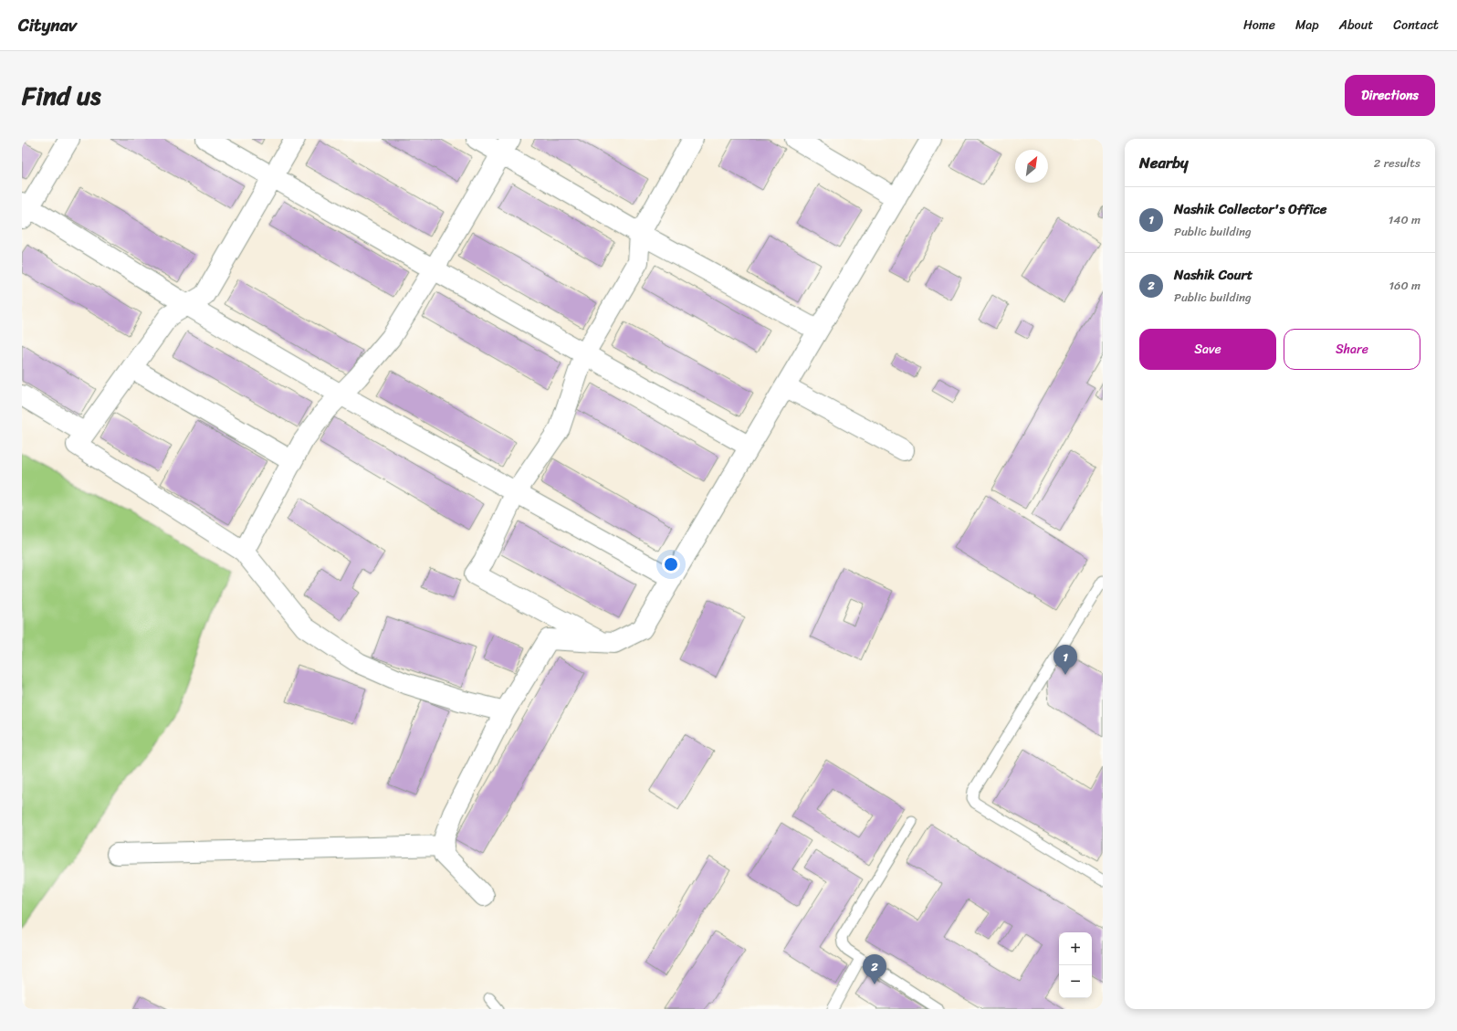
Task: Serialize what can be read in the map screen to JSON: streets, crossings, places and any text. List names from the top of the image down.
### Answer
{
  "north": "top right",
  "page": {
    "header": "Citynav",
    "nav": [
      "Home",
      "Map",
      "About",
      "Contact"
    ],
    "title": "Find us",
    "buttons": [
      "Directions",
      ["Save", "Share"]
    ],
    "heading": ["Nearby", "2 results"],
    "list": [
      {
        "mark": "1",
        "name": "Nashik Collector's Office",
        "note": "Public building",
        "value": "140 m"
      },
      {
        "mark": "2",
        "name": "Nashik Court",
        "note": "Public building",
        "value": "160 m"
      }
    ],
    "pins": ["1", "2"],
    "map_buttons": ["+", "−"]
  }
}
